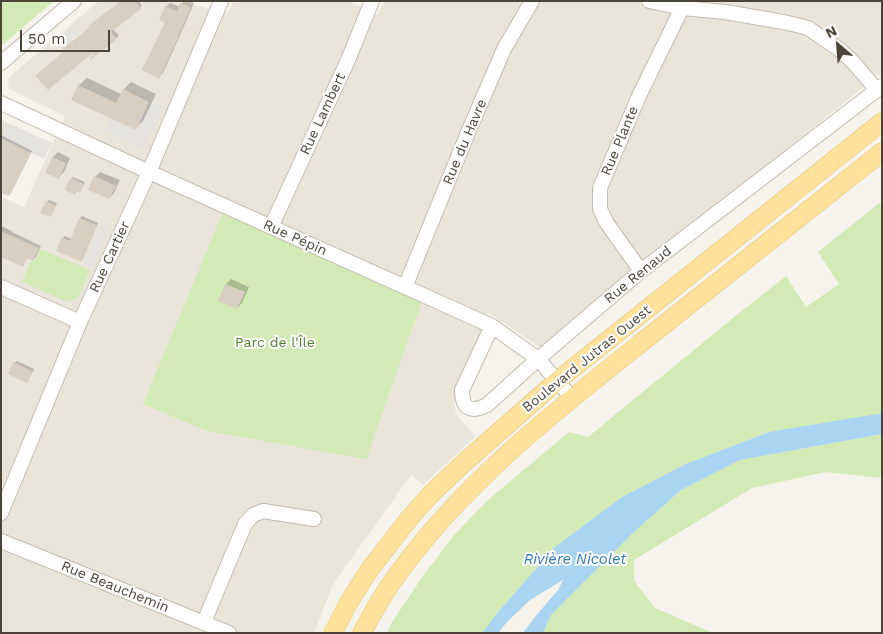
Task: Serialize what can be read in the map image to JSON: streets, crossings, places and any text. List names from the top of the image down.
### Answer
{
  "streets": {
    "main road": ["Boulevard Jutras Ouest"],
    "street": [
      "Rue Lambert",
      "Rue Plante",
      "Rue du Havre",
      "Rue Pépin",
      "Rue Cartier",
      "Rue Renaud",
      "Rue Beauchemin"
    ]
  },
  "crossings": [
    ["Rue Lambert", "Rue Pépin"],
    ["Rue Plante", "Rue Renaud"],
    ["Rue du Havre", "Rue Pépin"],
    ["Rue Pépin", "Rue Cartier"],
    ["Rue Pépin", "Rue Renaud"],
    ["Rue Pépin", "Boulevard Jutras Ouest"]
  ],
  "water": ["Rivière Nicolet"],
  "parks": ["Parc de l'Île"],
  "scale_bar": "50 m",
  "north": "top left"
}
